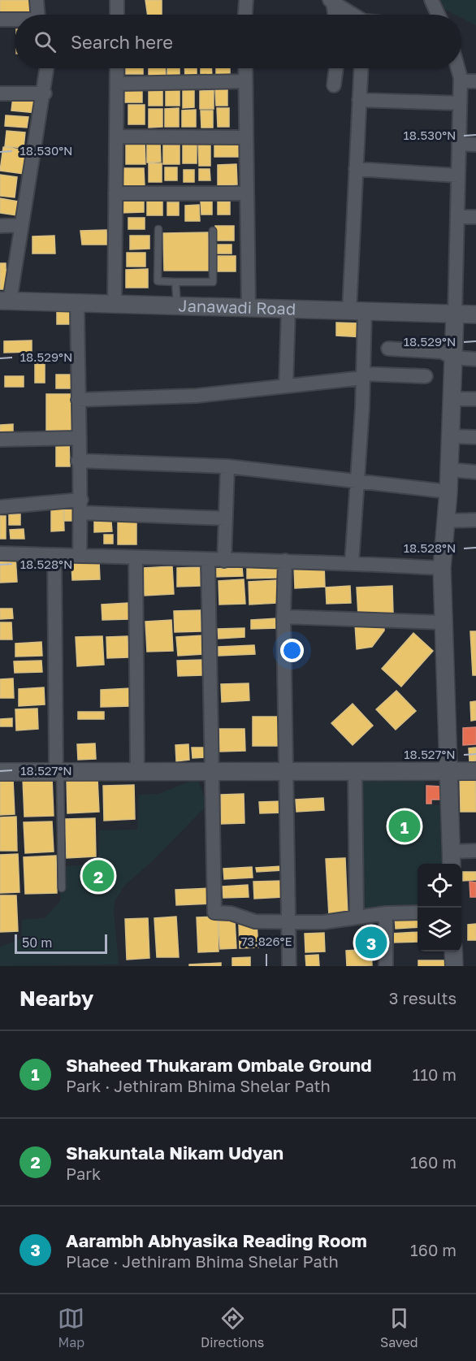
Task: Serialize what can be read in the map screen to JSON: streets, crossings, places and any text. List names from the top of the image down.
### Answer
{
  "streets": {
    "street": ["Janawadi Road"]
  },
  "scale_bar": "50 m",
  "page": {
    "search": "Search here",
    "pins": ["1", "2", "3"],
    "scale": "50 m",
    "heading": ["Nearby", "3 results"],
    "list": [
      {
        "mark": "1",
        "name": "Shaheed Thukaram Ombale Ground",
        "note": "Park · Jethiram Bhima Shelar Path",
        "value": "110 m"
      },
      {
        "mark": "2",
        "name": "Shakuntala Nikam Udyan",
        "note": "Park",
        "value": "160 m"
      },
      {
        "mark": "3",
        "name": "Aarambh Abhyasika Reading Room",
        "note": "Place · Jethiram Bhima Shelar Path",
        "value": "160 m"
      }
    ],
    "nav": ["Map", "Directions", "Saved"]
  },
  "coordinates": [
    "18.530°N",
    "18.529°N",
    "18.528°N",
    "18.527°N",
    "73.826°E"
  ]
}
